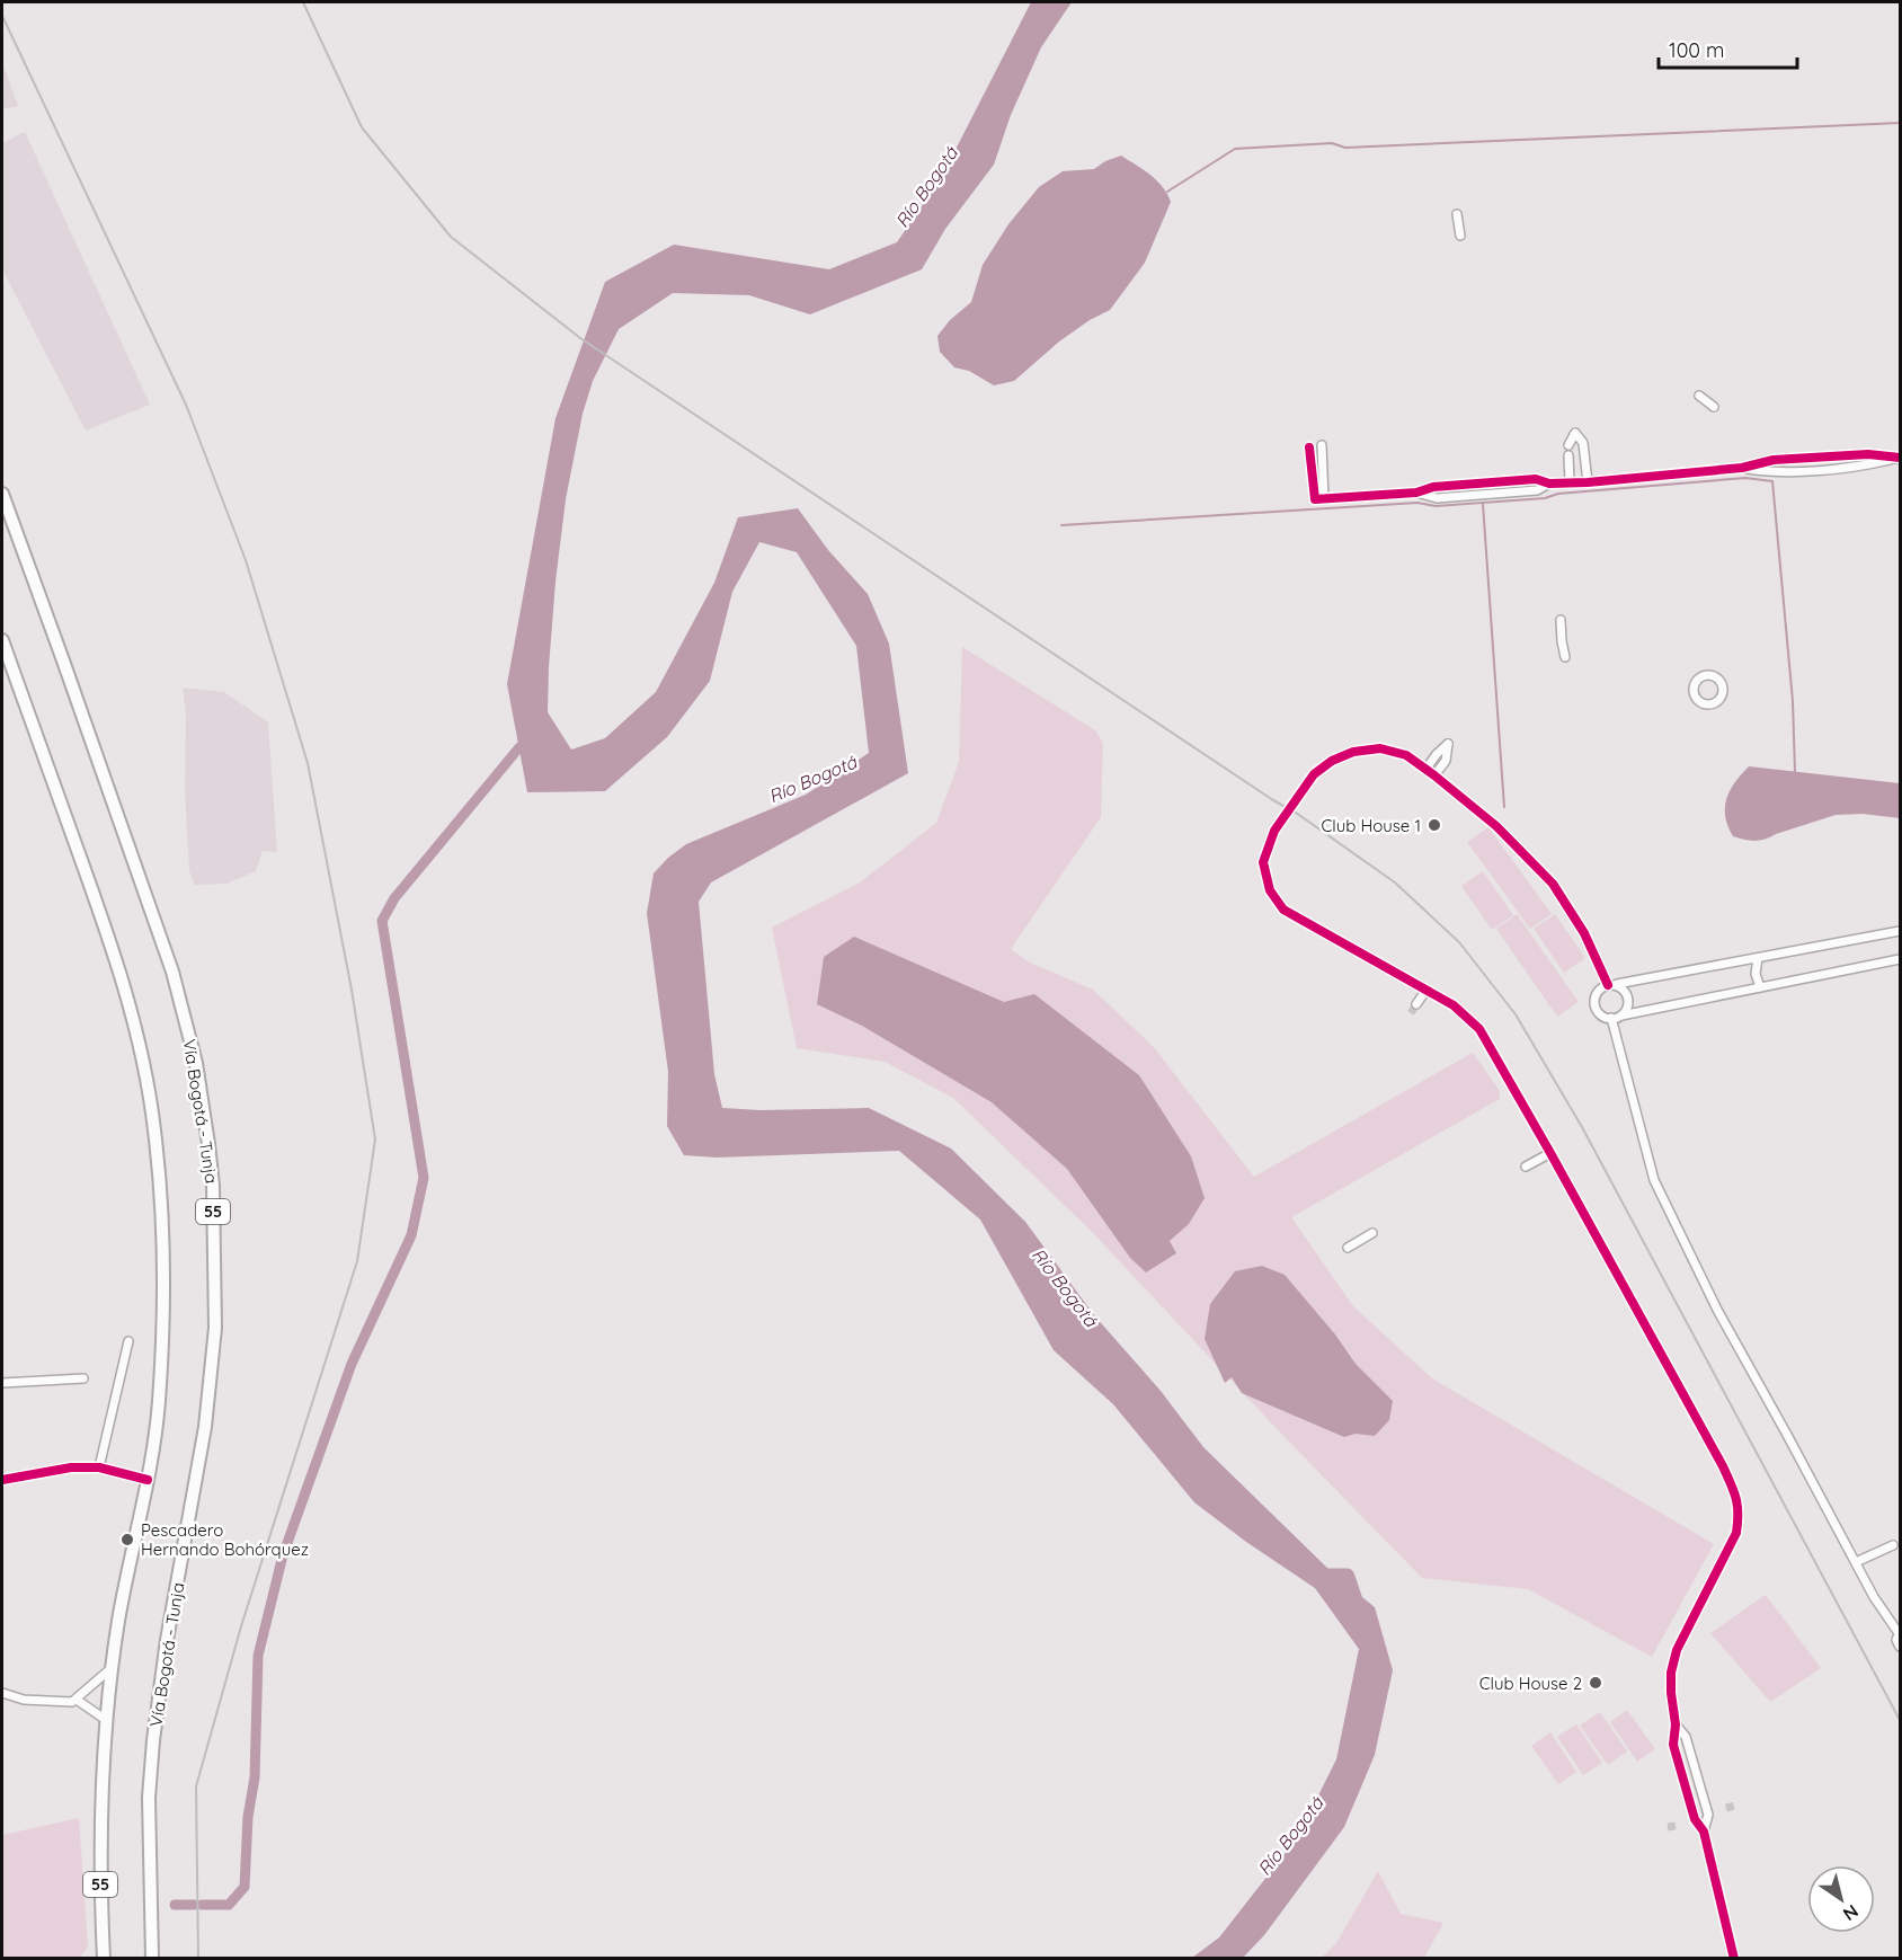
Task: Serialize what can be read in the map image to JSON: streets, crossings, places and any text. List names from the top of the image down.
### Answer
{
  "streets": {
    "highway": ["Vía Bogotá - Tunja", "55"]
  },
  "water": ["Río Bogotá"],
  "places": ["Club House 1", "Pescadero Hernando Bohórquez", "Club House 2"],
  "scale_bar": "100 m",
  "north": "bottom right"
}
